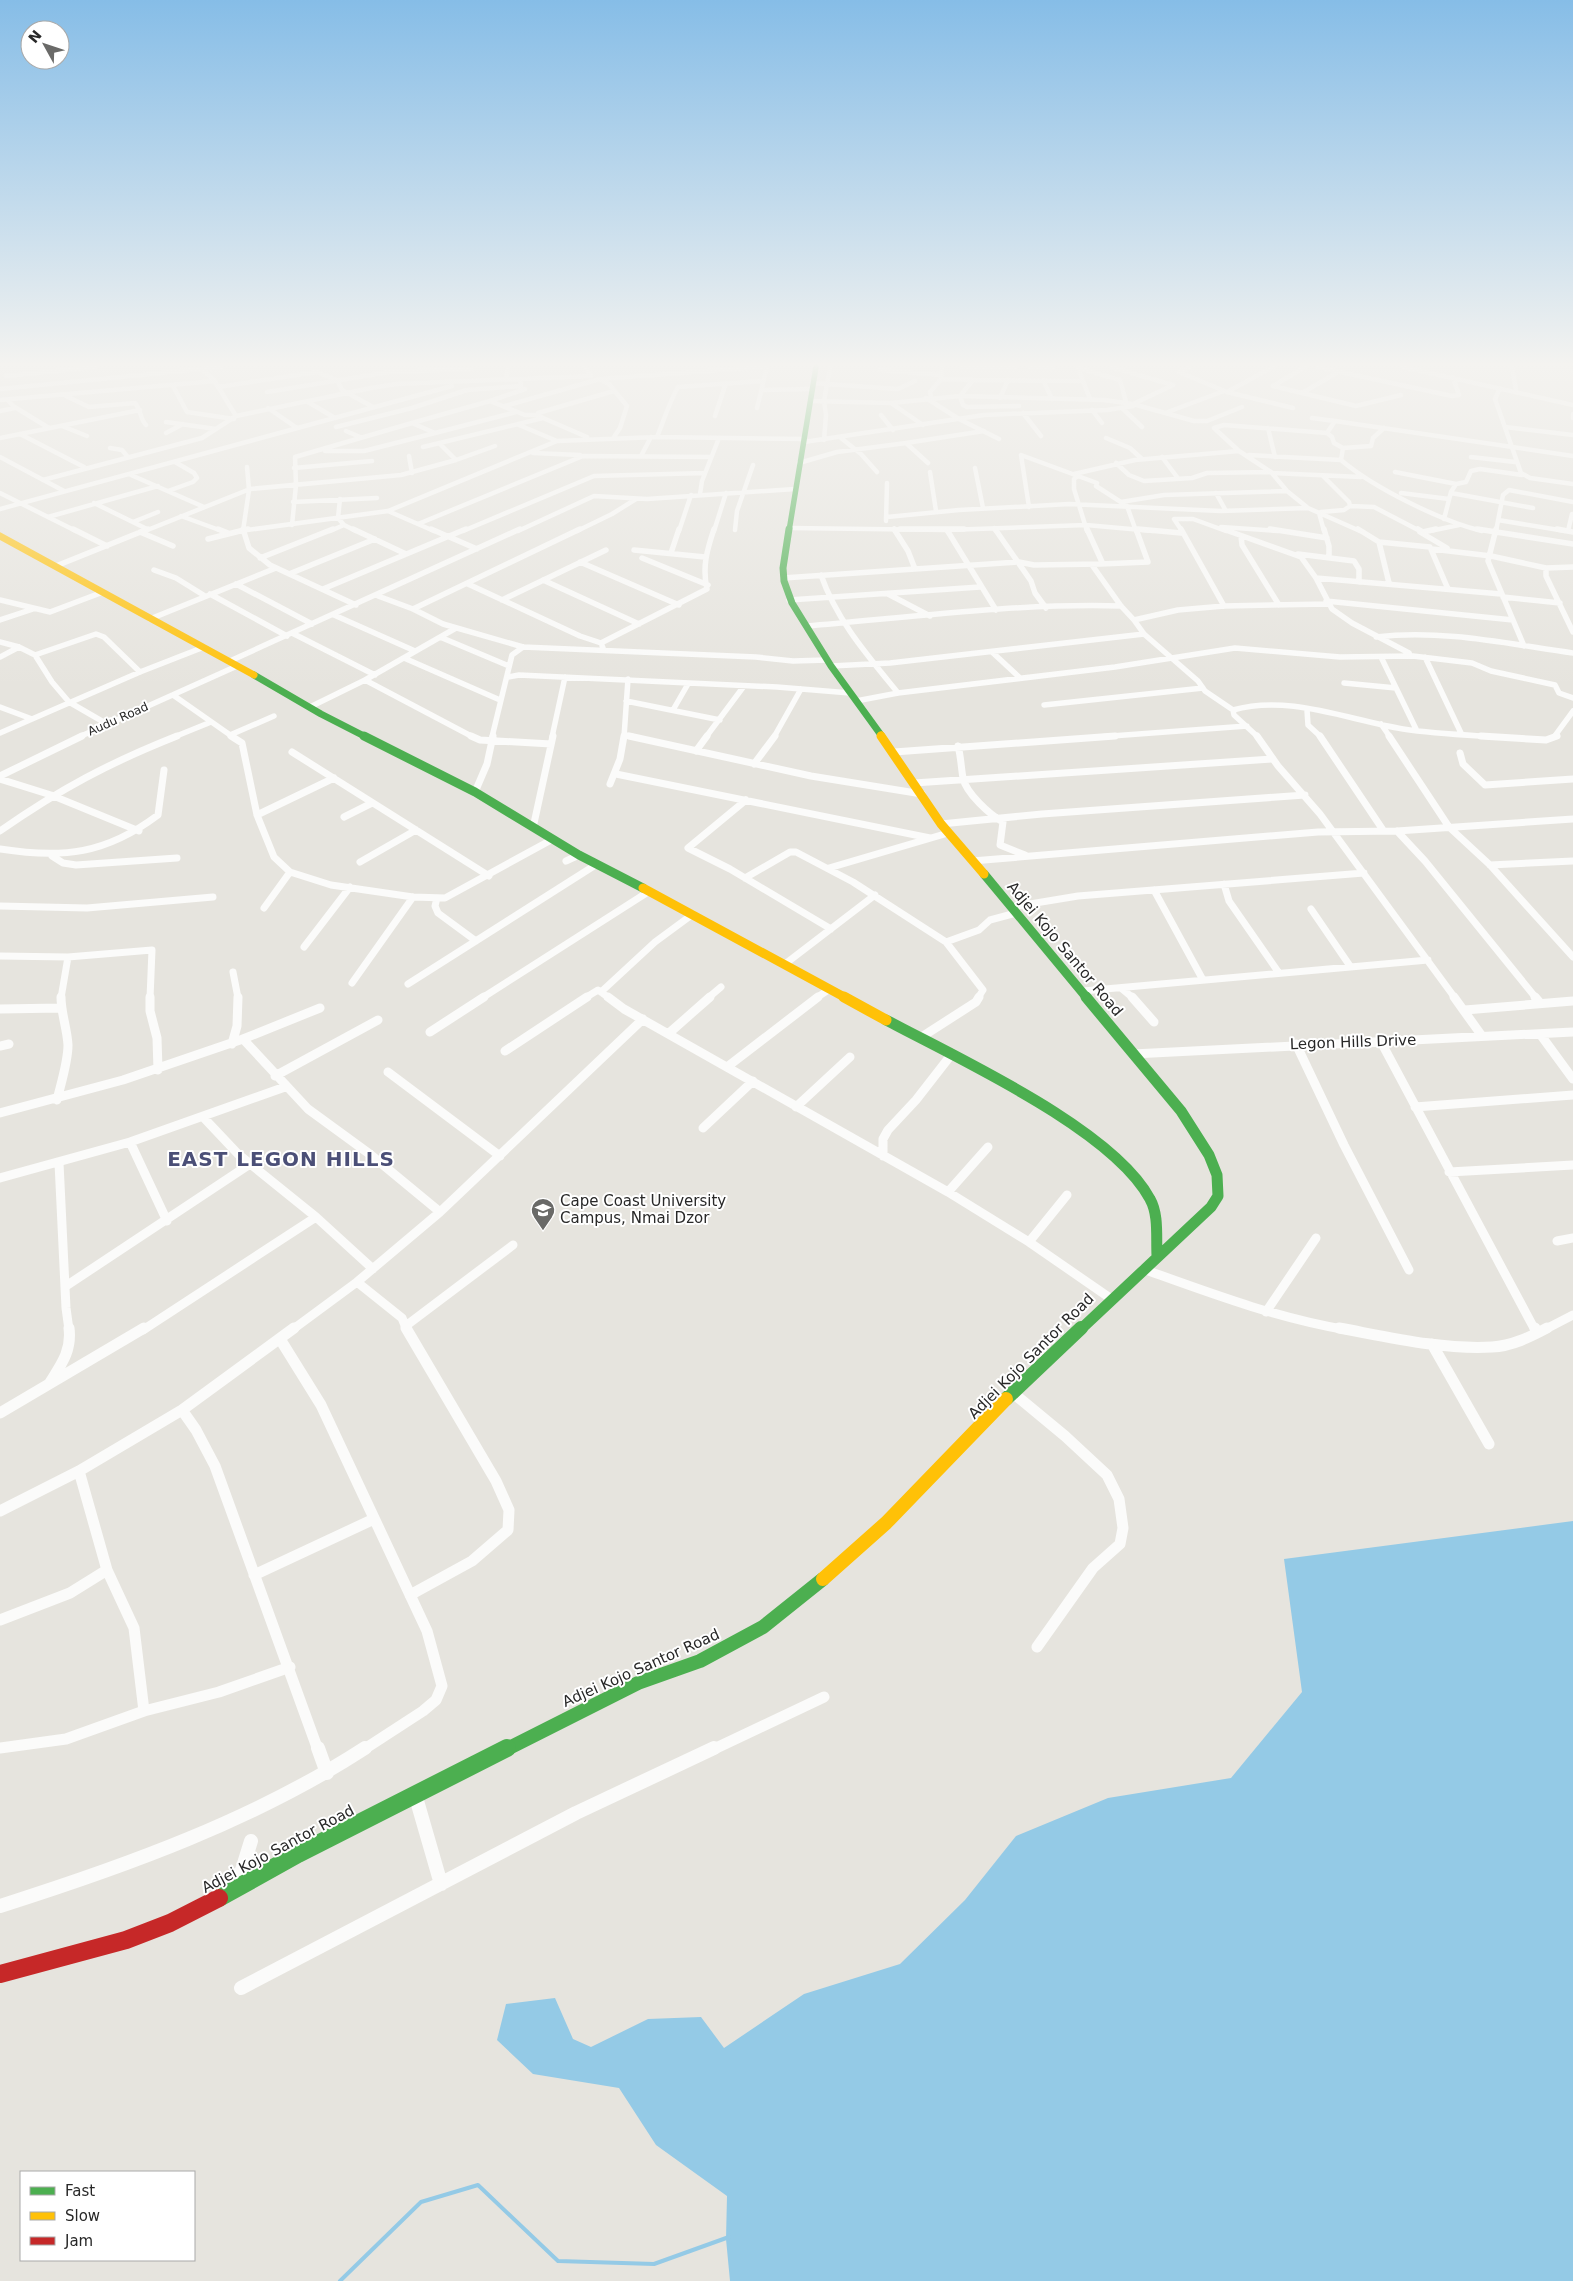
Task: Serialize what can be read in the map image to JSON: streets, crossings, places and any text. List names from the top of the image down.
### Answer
{
  "streets": {
    "street": ["Audu Road", "Adjei Kojo Santor Road", "Legon Hills Drive"]
  },
  "crossings": [
    ["Audu Road", "Adjei Kojo Santor Road"],
    ["Adjei Kojo Santor Road", "Legon Hills Drive"]
  ],
  "districts": ["EAST LEGON HILLS"],
  "places": {
    "school or university": ["Cape Coast University Campus, Nmai Dzor"]
  },
  "legend": ["Fast", "Slow", "Jam"],
  "north": "top left"
}
